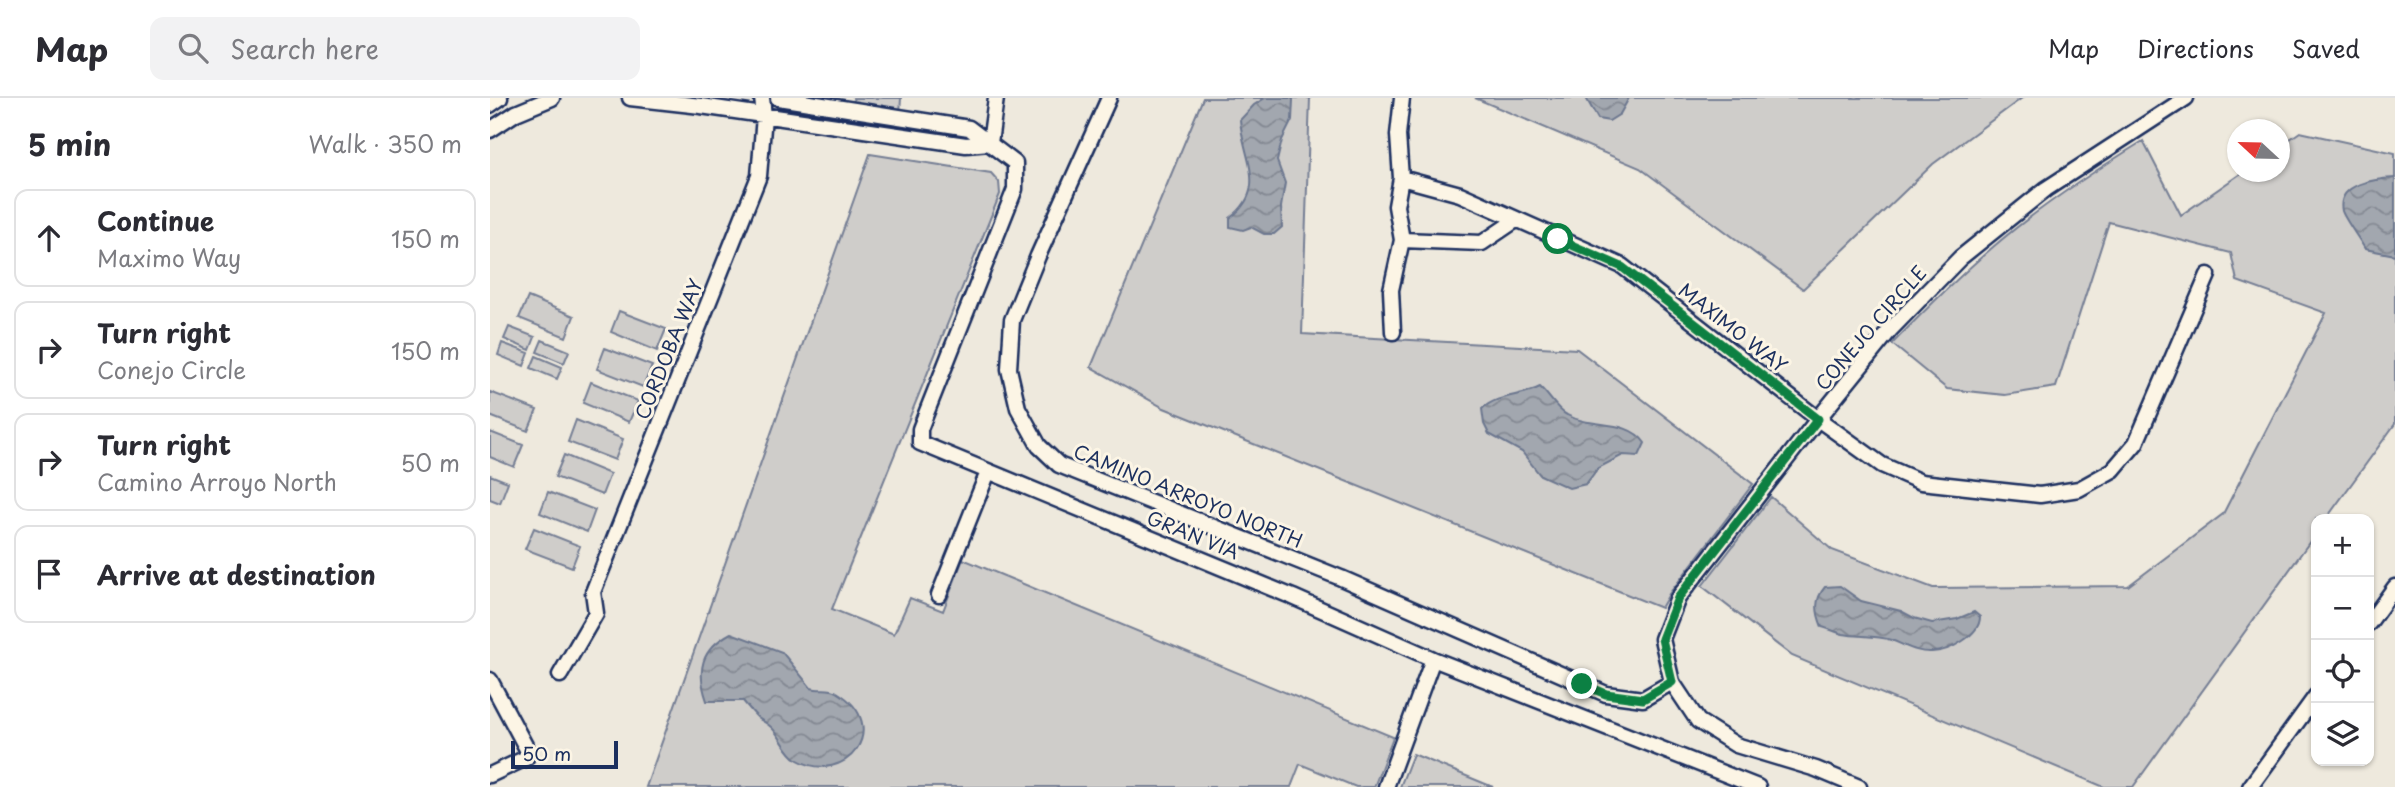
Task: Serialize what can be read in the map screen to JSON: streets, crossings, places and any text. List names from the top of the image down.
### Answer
{
  "streets": {
    "street": [
      "MAXIMO WAY",
      "CONEJO CIRCLE",
      "CORDOBA WAY",
      "CAMINO ARROYO NORTH",
      "GRAN VIA"
    ]
  },
  "crossings": [
    ["MAXIMO WAY", "CONEJO CIRCLE"],
    ["CONEJO CIRCLE", "CAMINO ARROYO NORTH"]
  ],
  "scale_bar": "50 m",
  "north": "left",
  "page": {
    "header": "Map",
    "search": "Search here",
    "nav": ["Map", "Directions", "Saved"],
    "heading": ["5 min", "Walk · 350 m"],
    "list": [
      ["Continue", "Maximo Way", "150 m"],
      ["Turn right", "Conejo Circle", "150 m"],
      ["Turn right", "Camino Arroyo North", "50 m"],
      "Arrive at destination"
    ],
    "map_buttons": ["+", "−"],
    "scale": "50 m"
  }
}
